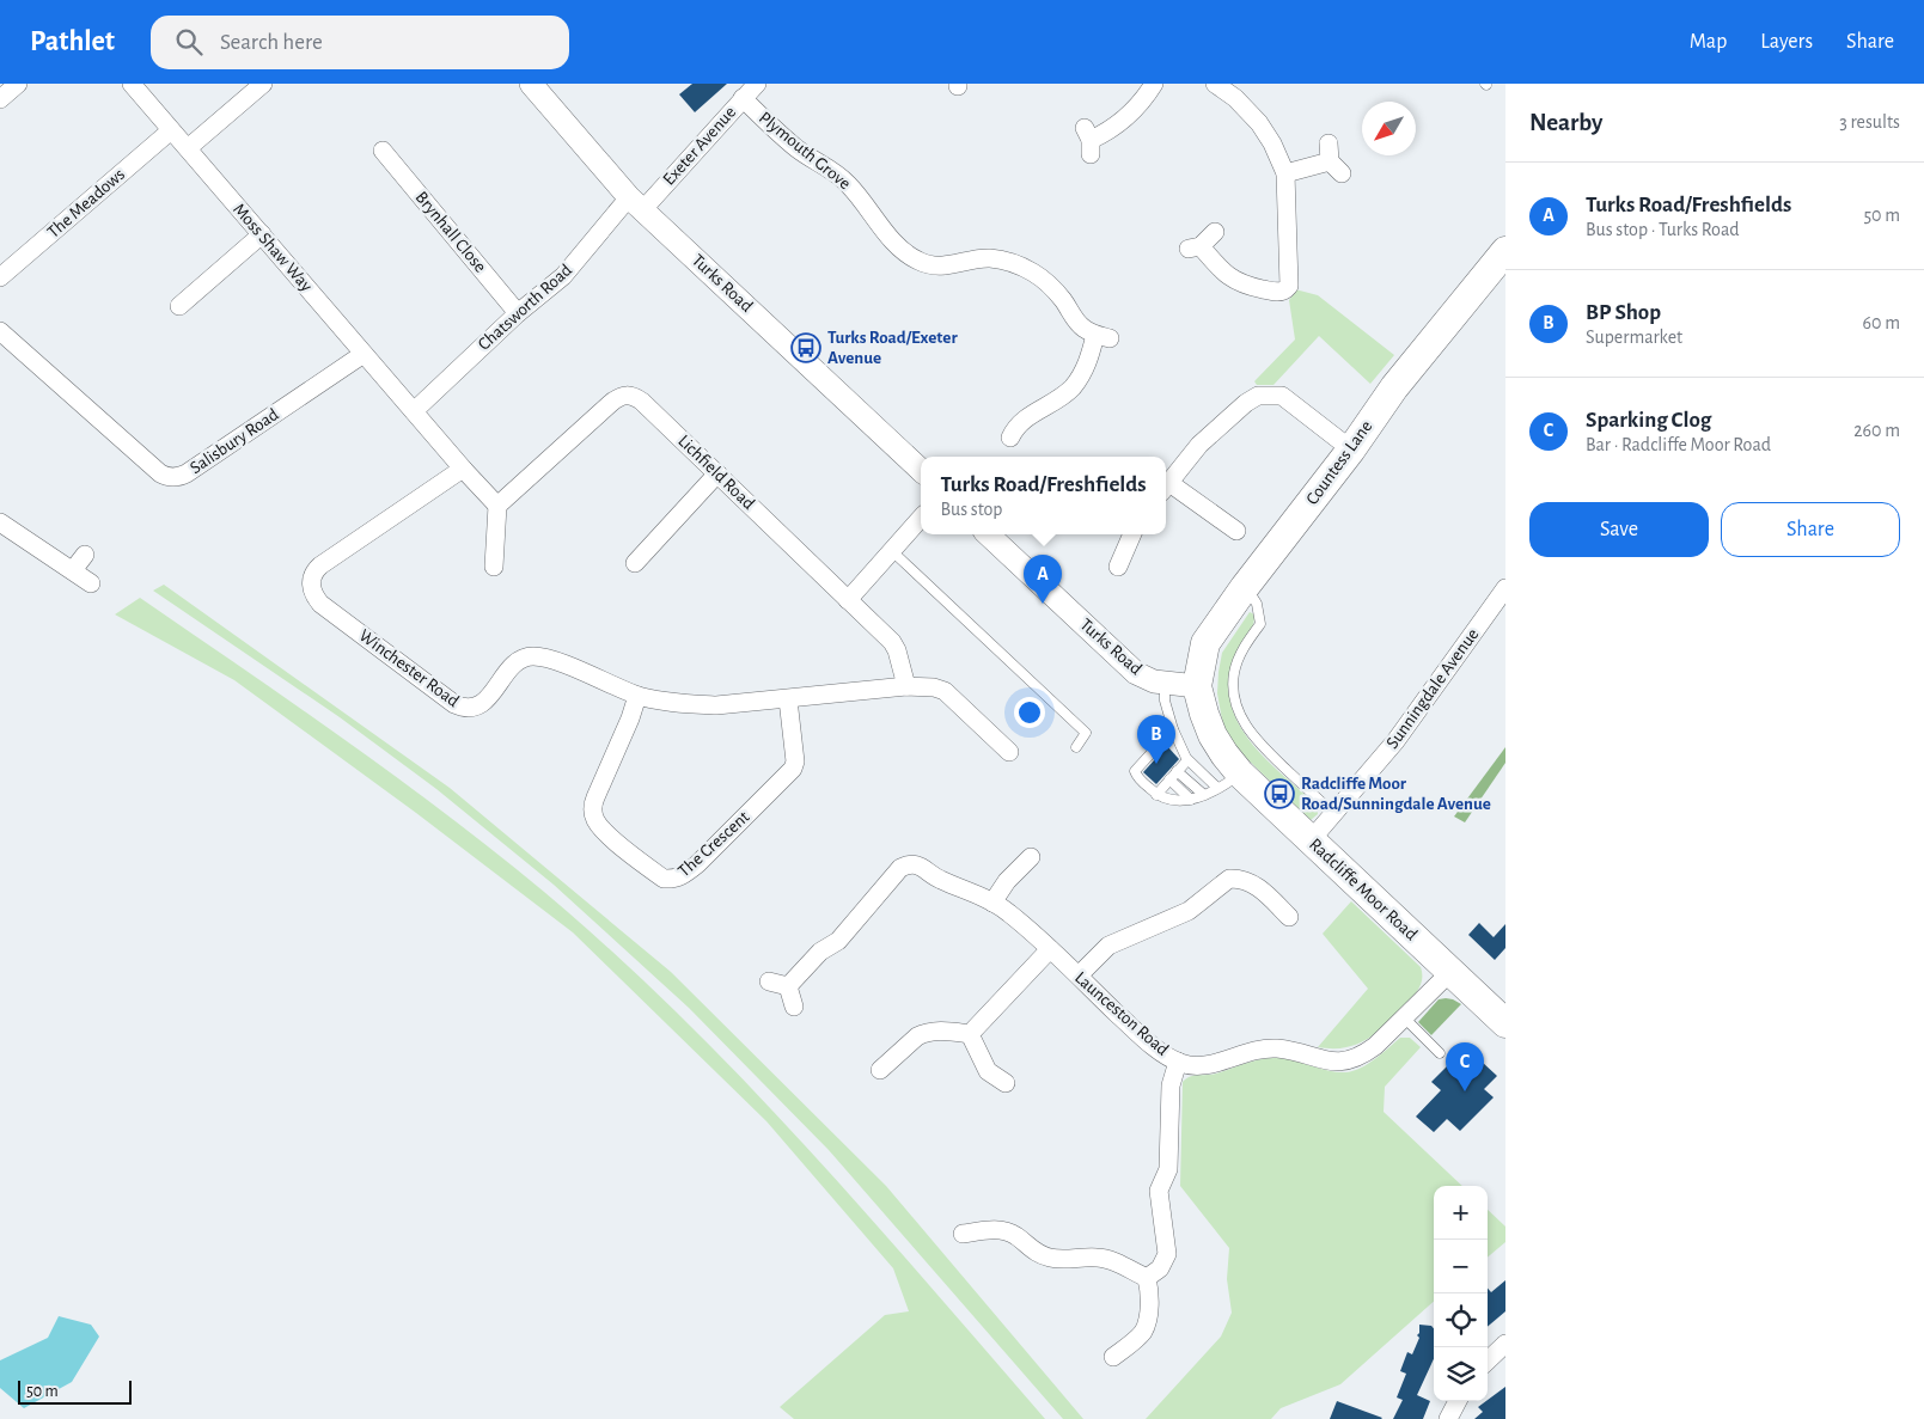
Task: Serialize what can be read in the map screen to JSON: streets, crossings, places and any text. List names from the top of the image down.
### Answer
{
  "streets": {
    "main road": ["Countess Lane", "Radcliffe Moor Road"],
    "street": [
      "Exeter Avenue",
      "Plymouth Grove",
      "The Meadows",
      "Brynhall Close",
      "Moss Shaw Way",
      "Turks Road",
      "Chatsworth Road",
      "Salisbury Road",
      "Lichfield Road",
      "Winchester Road",
      "Sunningdale Avenue",
      "The Crescent",
      "Launceston Road"
    ]
  },
  "crossings": [
    ["Exeter Avenue", "Plymouth Grove"],
    ["Exeter Avenue", "Turks Road"],
    ["Exeter Avenue", "Chatsworth Road"],
    ["The Meadows", "Moss Shaw Way"],
    ["Brynhall Close", "Chatsworth Road"],
    ["Moss Shaw Way", "Chatsworth Road"],
    ["Moss Shaw Way", "Salisbury Road"],
    ["Moss Shaw Way", "Lichfield Road"],
    ["Moss Shaw Way", "Winchester Road"],
    ["Turks Road", "Chatsworth Road"],
    ["Turks Road", "Countess Lane"],
    ["Turks Road", "Radcliffe Moor Road"],
    ["Countess Lane", "Radcliffe Moor Road"],
    ["Lichfield Road", "Winchester Road"],
    ["Winchester Road", "The Crescent"],
    ["Sunningdale Avenue", "Radcliffe Moor Road"],
    ["Radcliffe Moor Road", "Launceston Road"]
  ],
  "places": {
    "bus stop": ["Turks Road/Exeter Avenue", "Radcliffe Moor Road/Sunningdale Avenue"]
  },
  "scale_bar": "50 m",
  "north": "bottom left",
  "page": {
    "header": "Pathlet",
    "search": "Search here",
    "nav": ["Map", "Layers", "Share"],
    "heading": ["Nearby", "3 results"],
    "list": [
      {
        "mark": "A",
        "name": "Turks Road/Freshfields",
        "note": "Bus stop · Turks Road",
        "value": "50 m"
      },
      {
        "mark": "B",
        "name": "BP Shop",
        "note": "Supermarket",
        "value": "60 m"
      },
      {
        "mark": "C",
        "name": "Sparking Clog",
        "note": "Bar · Radcliffe Moor Road",
        "value": "260 m"
      }
    ],
    "popup": ["Turks Road/Freshfields", "Bus stop"],
    "buttons": ["Save", "Share"],
    "pins": ["A", "B", "C"],
    "map_buttons": ["+", "−"],
    "scale": "50 m"
  }
}
